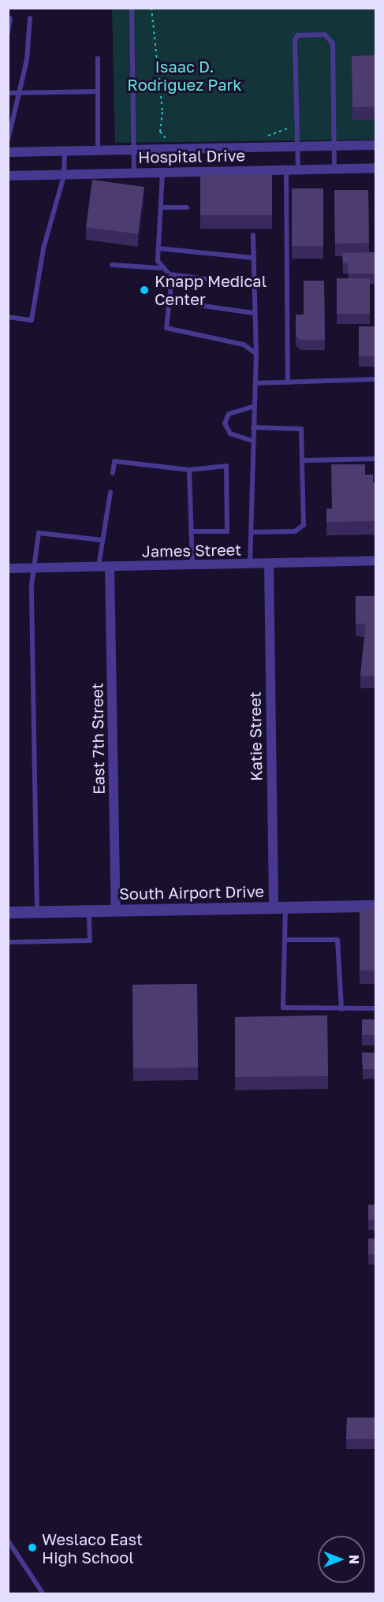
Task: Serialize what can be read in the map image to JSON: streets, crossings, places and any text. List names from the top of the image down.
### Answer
{
  "streets": {
    "street": [
      "Hospital Drive",
      "James Street",
      "Katie Street",
      "East 7th Street",
      "South Airport Drive"
    ]
  },
  "crossings": [
    ["James Street", "Katie Street"],
    ["James Street", "East 7th Street"],
    ["Katie Street", "South Airport Drive"],
    ["East 7th Street", "South Airport Drive"]
  ],
  "parks": ["Isaac D. Rodriguez Park"],
  "places": ["Knapp Medical Center", "Weslaco East High School"],
  "north": "right"
}
